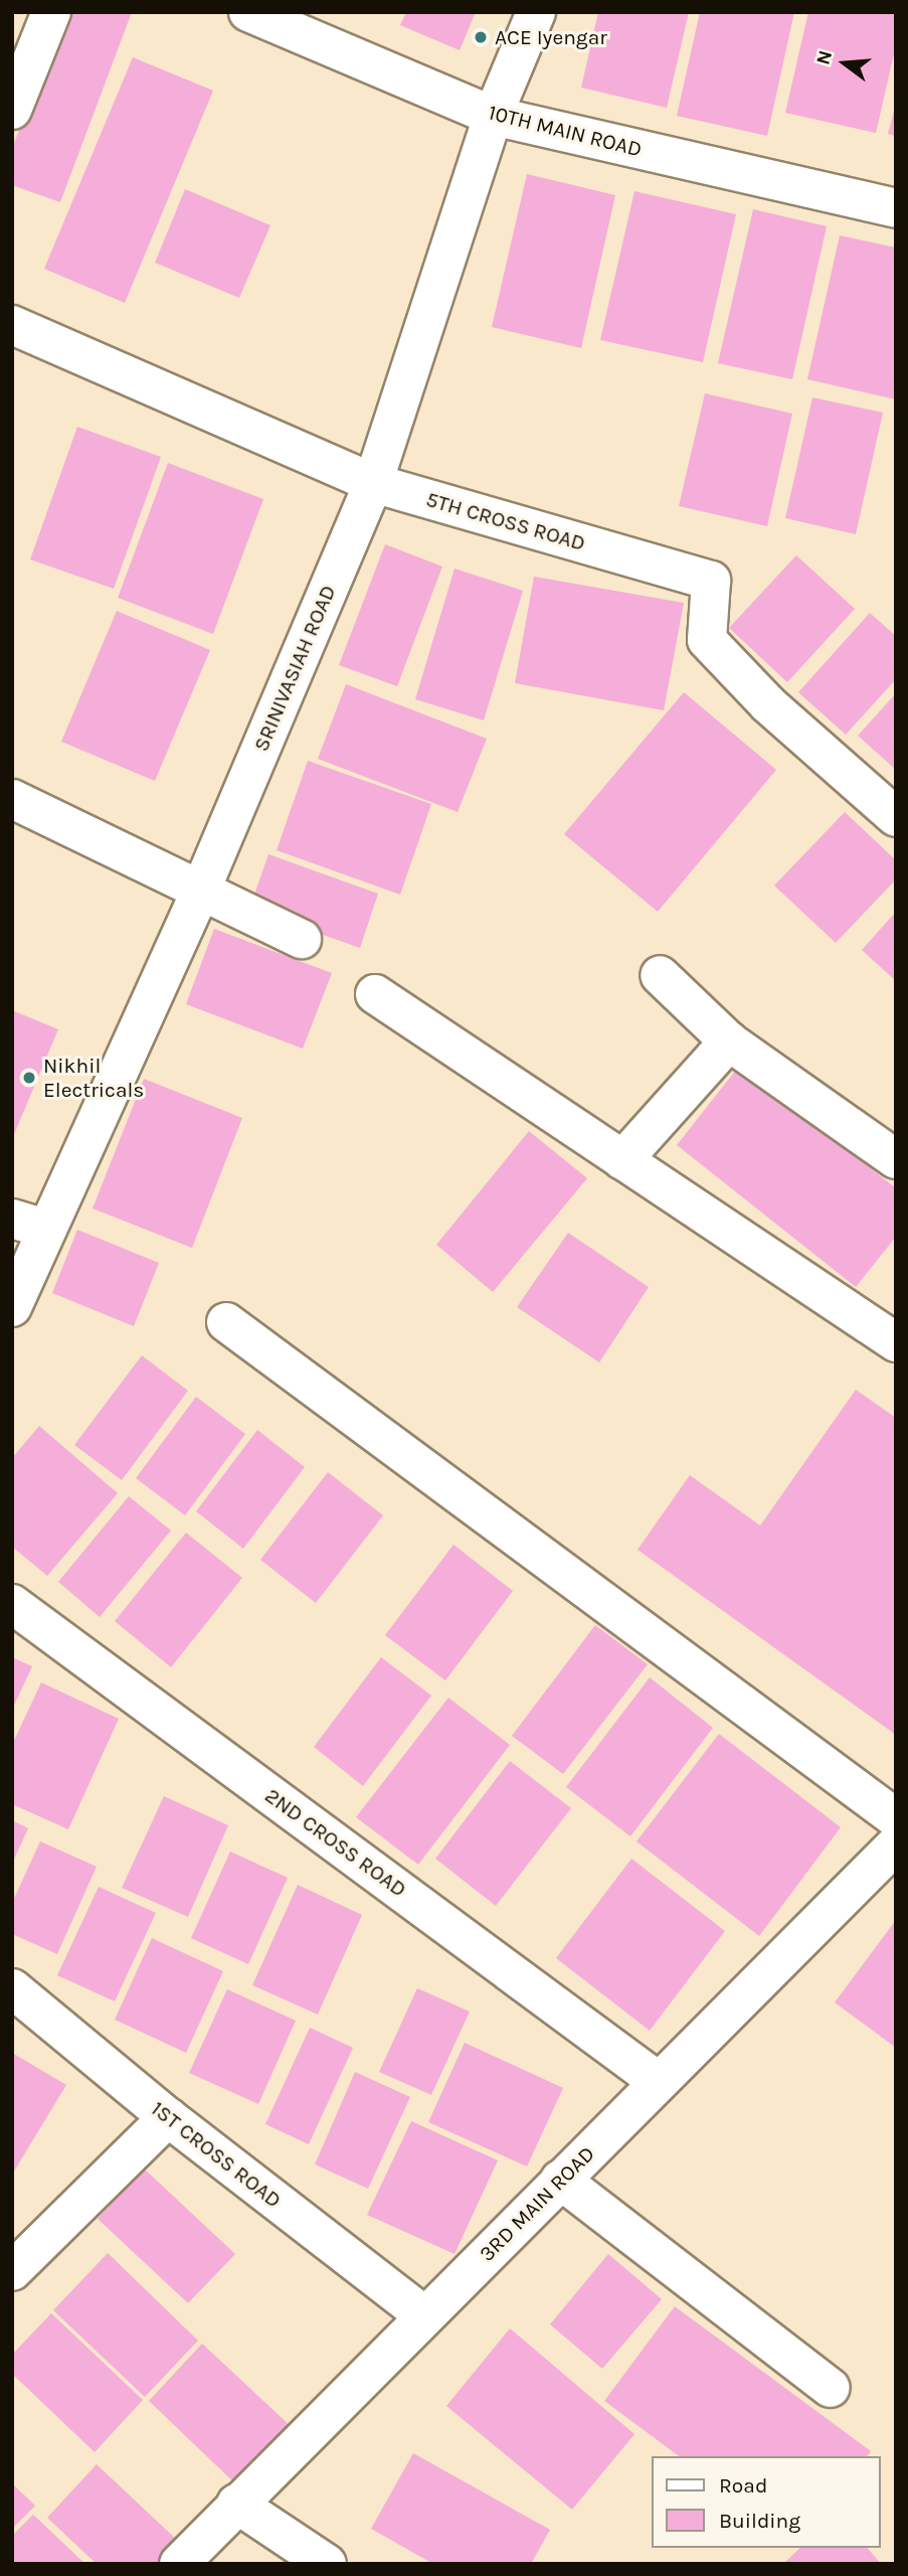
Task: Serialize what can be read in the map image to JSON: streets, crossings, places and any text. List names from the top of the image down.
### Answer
{
  "streets": {
    "street": [
      "10TH MAIN ROAD",
      "5TH CROSS ROAD",
      "SRINIVASIAH ROAD",
      "2ND CROSS ROAD",
      "1ST CROSS ROAD",
      "3RD MAIN ROAD"
    ]
  },
  "crossings": [
    ["10TH MAIN ROAD", "SRINIVASIAH ROAD"],
    ["5TH CROSS ROAD", "SRINIVASIAH ROAD"],
    ["2ND CROSS ROAD", "3RD MAIN ROAD"],
    ["1ST CROSS ROAD", "3RD MAIN ROAD"]
  ],
  "places": ["ACE Iyengar", "Nikhil Electricals"],
  "legend": ["Road", "Building"],
  "north": "left"
}
